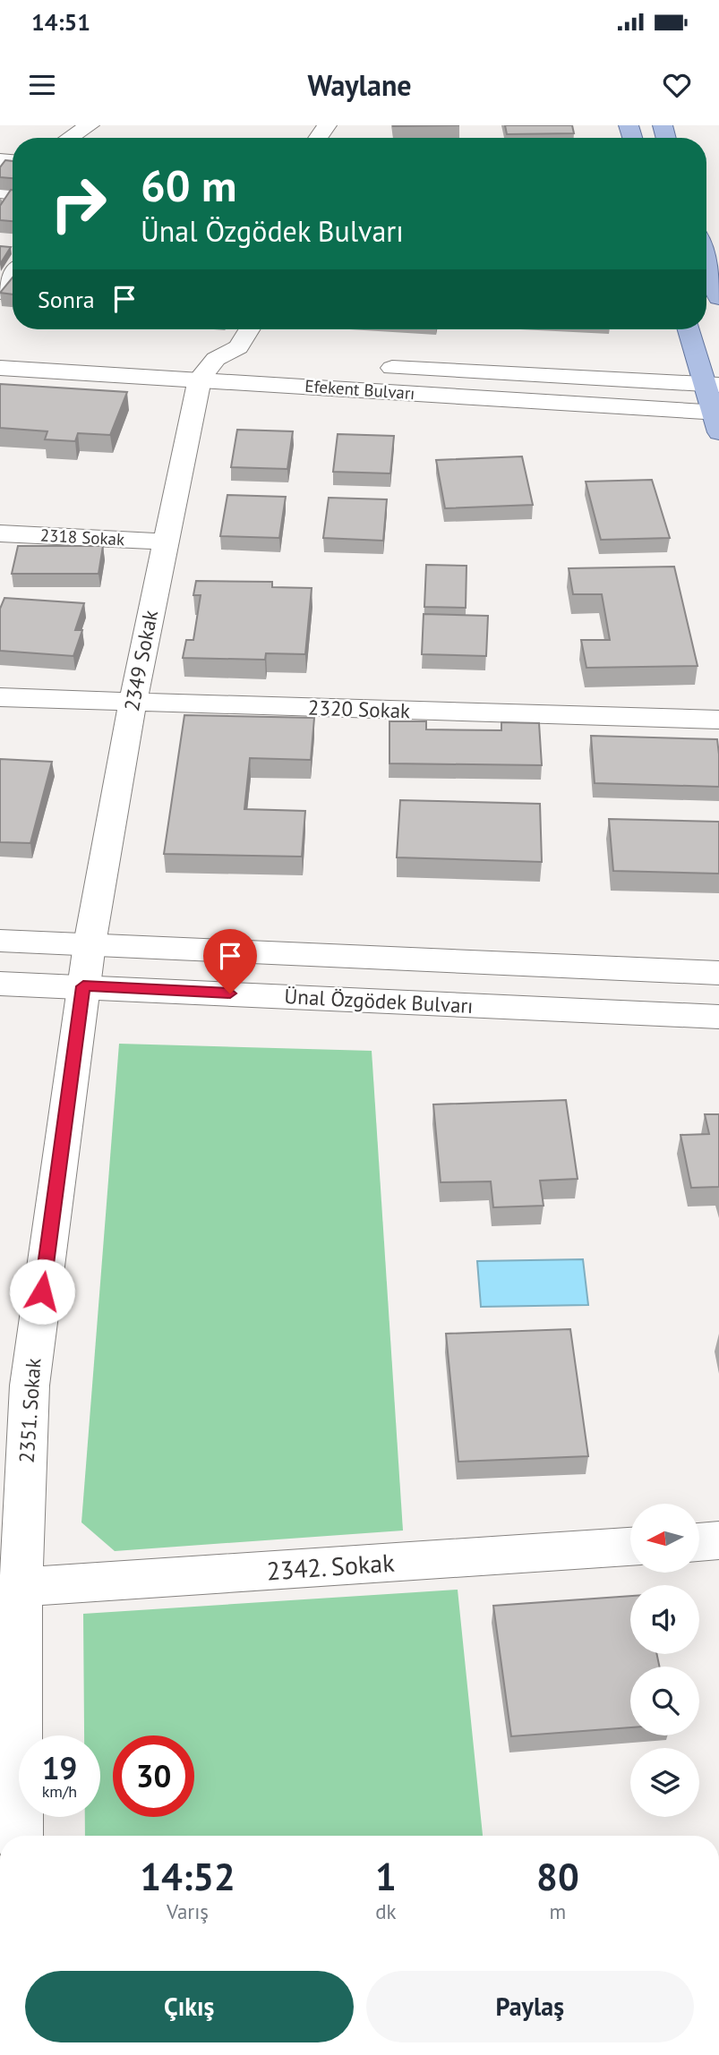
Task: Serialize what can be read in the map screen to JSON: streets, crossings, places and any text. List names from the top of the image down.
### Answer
{
  "streets": {
    "street": [
      "Efekent Bulvarı",
      "2318 Sokak",
      "2349 Sokak",
      "2320 Sokak",
      "Ünal Özgödek Bulvarı",
      "2351. Sokak",
      "2342. Sokak"
    ]
  },
  "crossings": [
    ["Efekent Bulvarı", "2349 Sokak"],
    ["2318 Sokak", "2349 Sokak"],
    ["2349 Sokak", "2320 Sokak"],
    ["2349 Sokak", "Ünal Özgödek Bulvarı"],
    ["2349 Sokak", "2351. Sokak"],
    ["Ünal Özgödek Bulvarı", "2351. Sokak"],
    ["2351. Sokak", "2342. Sokak"]
  ],
  "north": "left",
  "page": {
    "status": "14:51",
    "header": "Waylane",
    "turn": ["60 m", "Ünal Özgödek Bulvarı"],
    "then": "Sonra",
    "speed": "19 km/h",
    "limit": "30",
    "eta": [
      "14:52",
      "Varış",
      "1",
      "dk",
      "80",
      "m"
    ],
    "buttons": ["Çıkış", "Paylaş"]
  }
}
